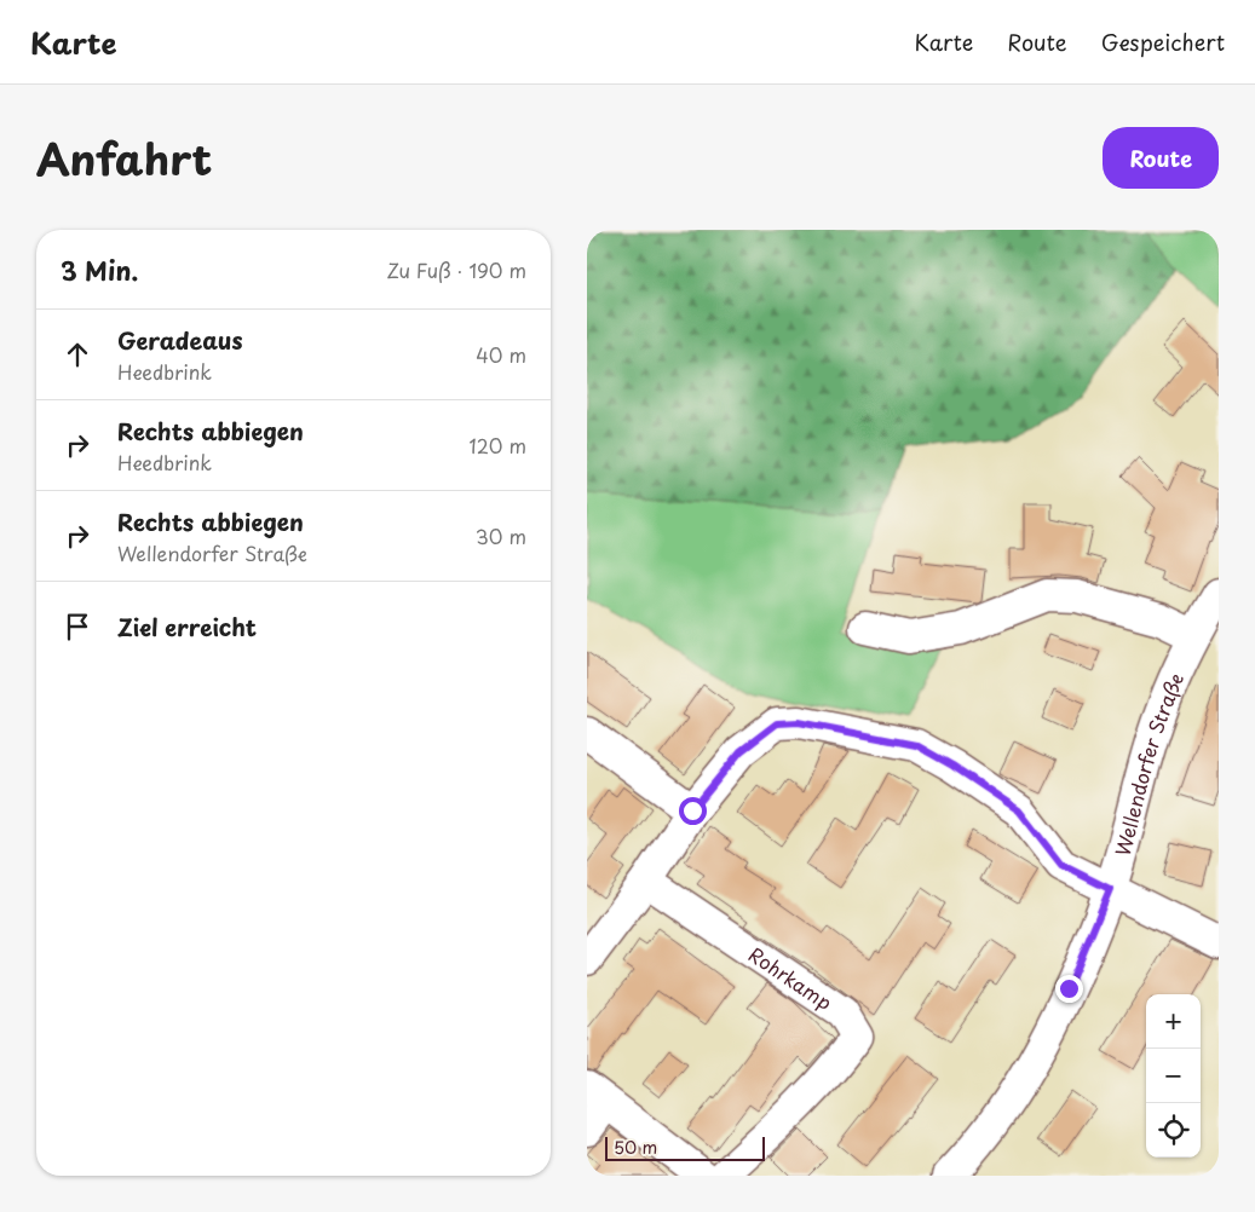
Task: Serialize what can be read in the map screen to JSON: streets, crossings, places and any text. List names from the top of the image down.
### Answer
{
  "streets": {
    "street": ["Wellendorfer Straße", "Rohrkamp"]
  },
  "scale_bar": "50 m",
  "page": {
    "header": "Karte",
    "nav": ["Karte", "Route", "Gespeichert"],
    "title": "Anfahrt",
    "buttons": "Route",
    "heading": ["3 Min.", "Zu Fuß · 190 m"],
    "list": [
      ["Geradeaus", "Heedbrink", "40 m"],
      ["Rechts abbiegen", "Heedbrink", "120 m"],
      ["Rechts abbiegen", "Wellendorfer Straße", "30 m"],
      "Ziel erreicht"
    ],
    "map_buttons": ["+", "−"],
    "scale": "50 m"
  }
}
